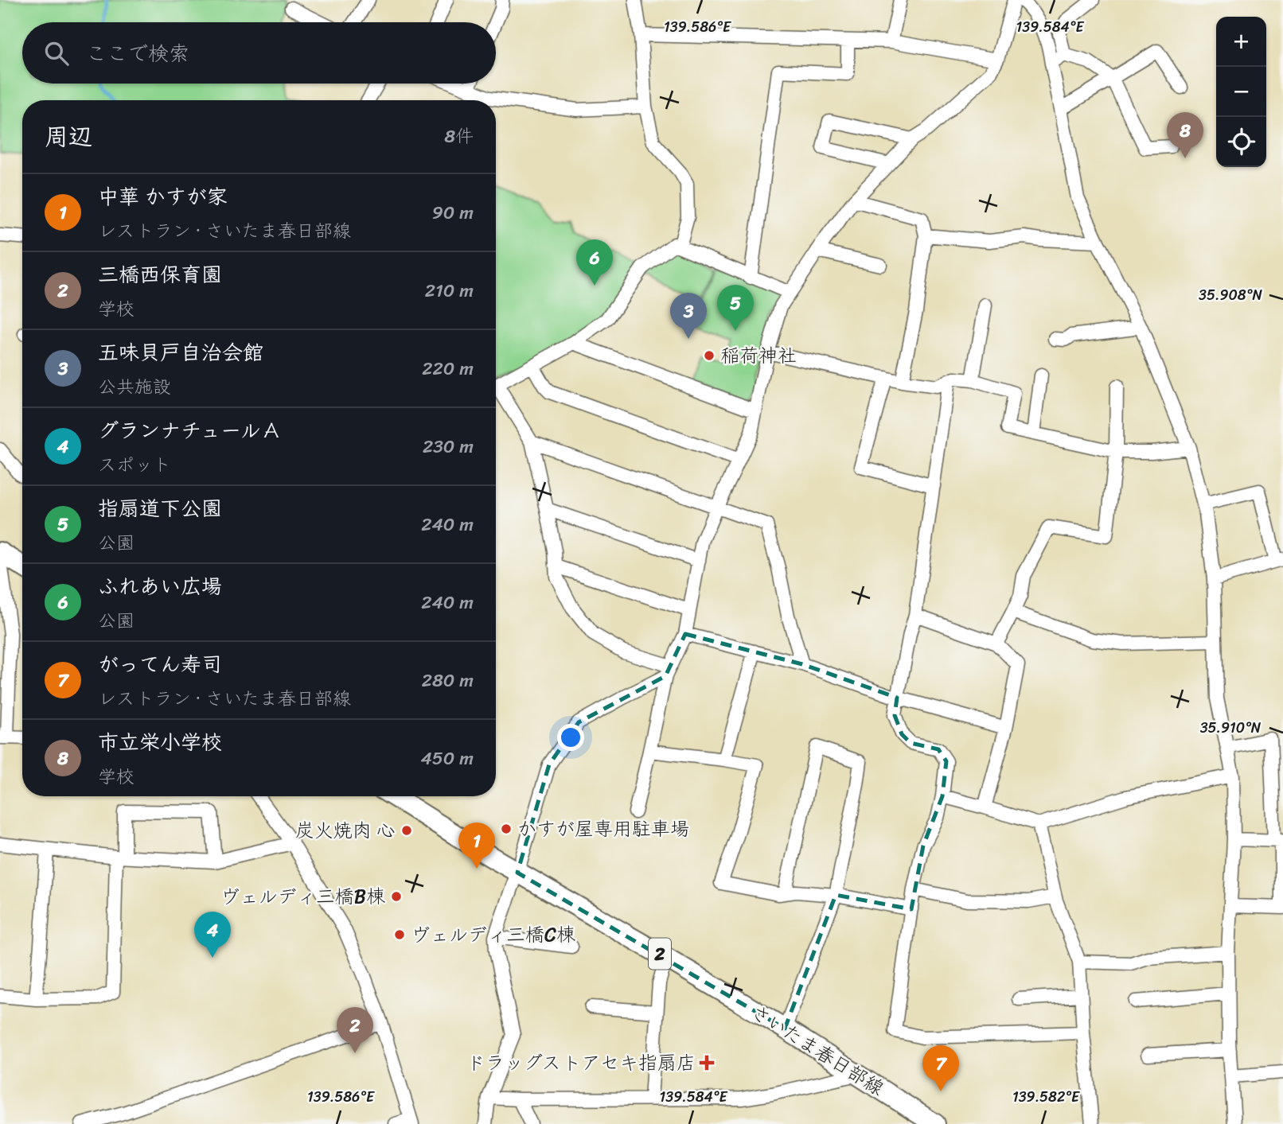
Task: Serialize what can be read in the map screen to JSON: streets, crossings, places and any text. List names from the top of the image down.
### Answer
{
  "streets": {
    "main road": ["2", "さいたま春日部線"]
  },
  "places": {
    "other": [
      "稲荷神社",
      "かすが屋専用駐車場",
      "炭火焼肉 心",
      "ヴェルディ三橋B棟",
      "ヴェルディ三橋C棟"
    ],
    "health": ["ドラッグストアセキ指扇店"]
  },
  "page": {
    "map_buttons": ["+", "−"],
    "search": "ここで検索",
    "heading": ["周辺", "8件"],
    "pins": [
      "8",
      "6",
      "5",
      "3",
      "1",
      "4",
      "2",
      "7"
    ],
    "list": [
      {
        "mark": "1",
        "name": "中華 かすが家",
        "note": "レストラン · さいたま春日部線",
        "value": "90 m"
      },
      {
        "mark": "2",
        "name": "三橋西保育園",
        "note": "学校",
        "value": "210 m"
      },
      {
        "mark": "3",
        "name": "五味貝戸自治会館",
        "note": "公共施設",
        "value": "220 m"
      },
      {
        "mark": "4",
        "name": "グランナチュールＡ",
        "note": "スポット",
        "value": "230 m"
      },
      {
        "mark": "5",
        "name": "指扇道下公園",
        "note": "公園",
        "value": "240 m"
      },
      {
        "mark": "6",
        "name": "ふれあい広場",
        "note": "公園",
        "value": "240 m"
      },
      {
        "mark": "7",
        "name": "がってん寿司",
        "note": "レストラン · さいたま春日部線",
        "value": "280 m"
      },
      {
        "mark": "8",
        "name": "市立栄小学校",
        "note": "学校",
        "value": "450 m"
      }
    ]
  },
  "coordinates": [
    "139.586°E",
    "139.584°E",
    "35.908°N",
    "35.910°N",
    "139.582°E"
  ]
}
